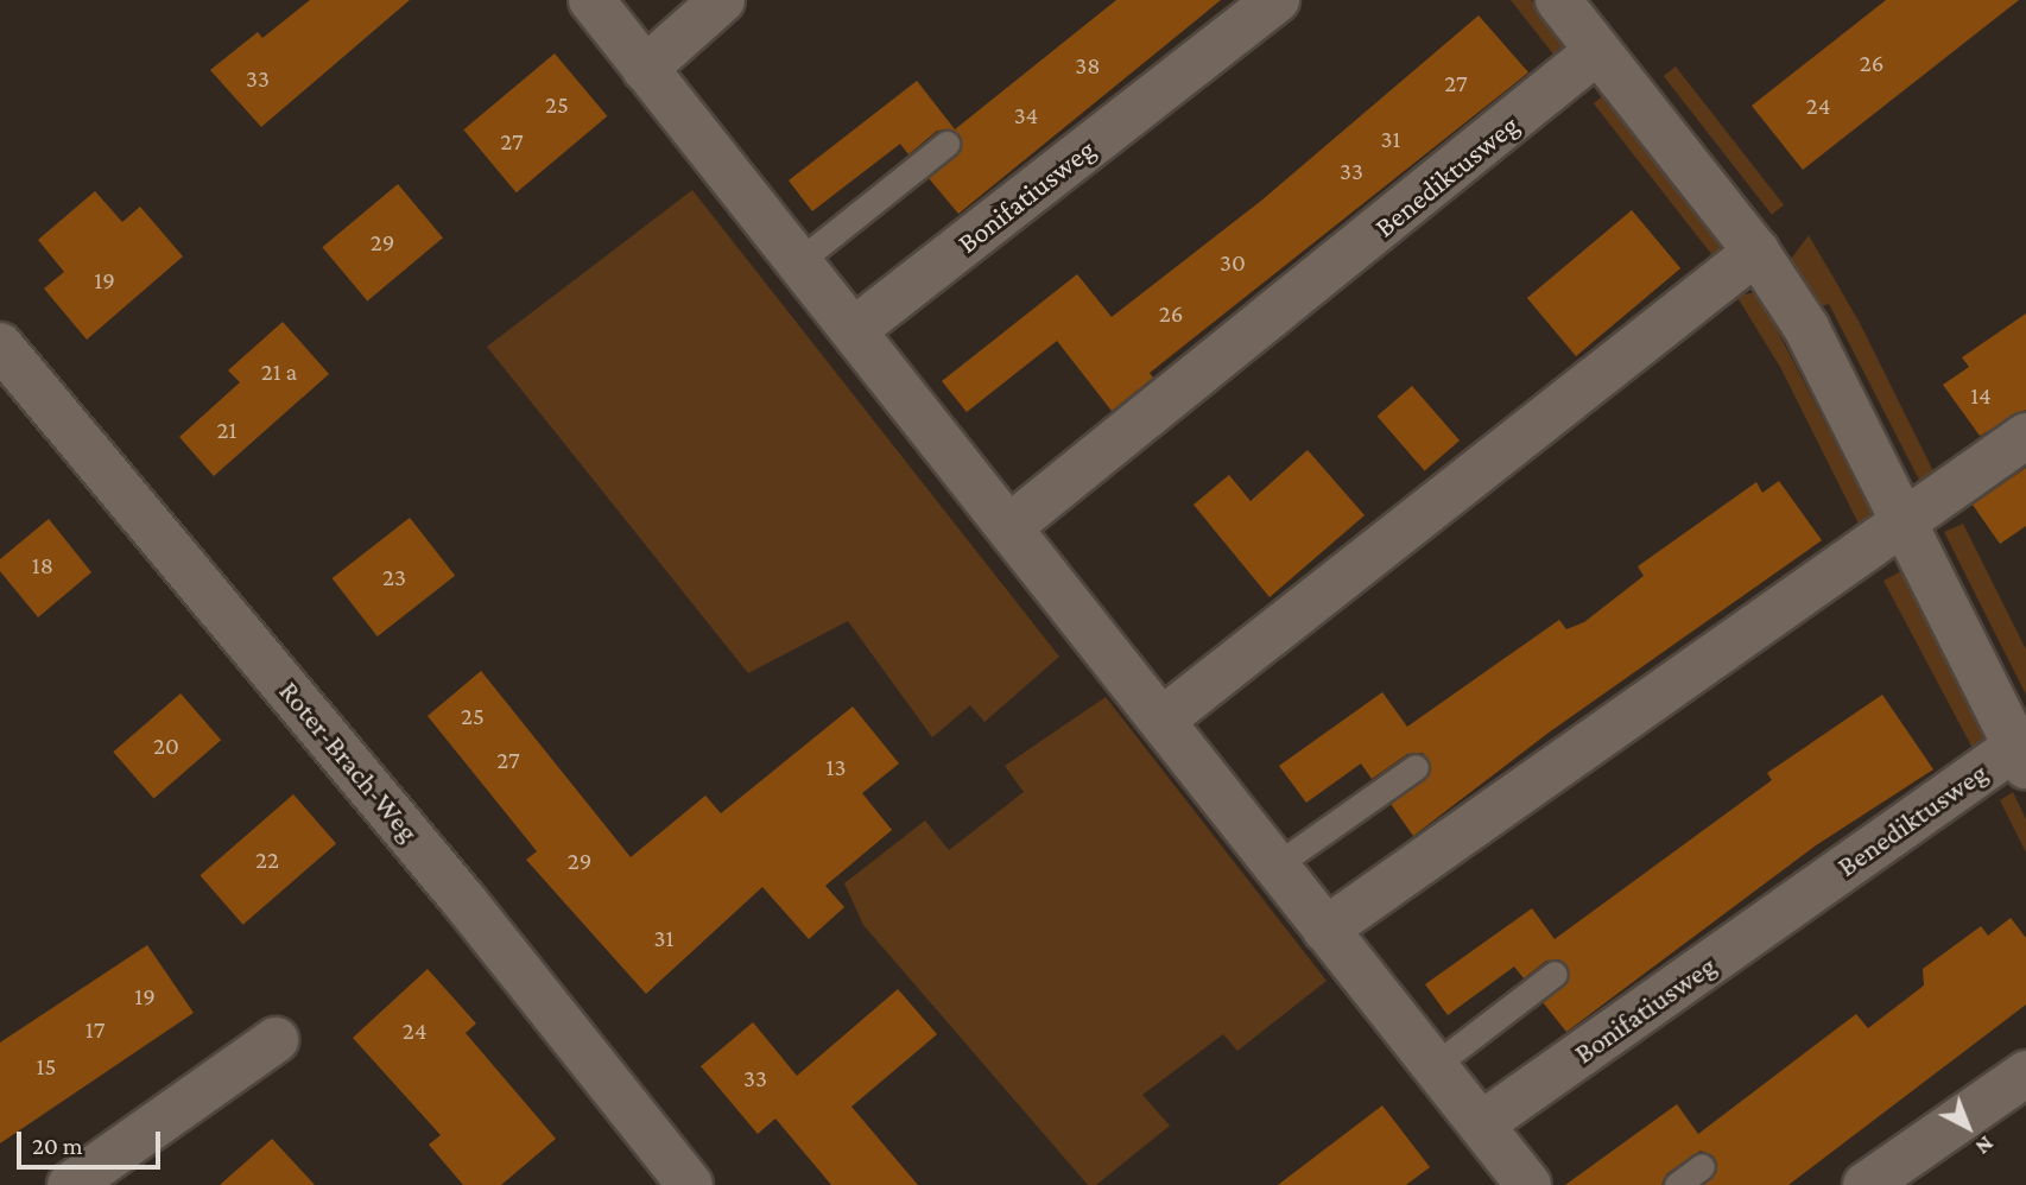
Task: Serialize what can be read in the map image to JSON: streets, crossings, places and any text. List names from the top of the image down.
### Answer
{
  "streets": {
    "street": ["Benediktusweg", "Bonifatiusweg", "Roter-Brach-Weg"]
  },
  "crossings": [
    ["Benediktusweg", "Bonifatiusweg"]
  ],
  "house_numbers": [
    "26",
    "38",
    "33",
    "27",
    "25",
    "24",
    "34",
    "31",
    "27",
    "33",
    "29",
    "30",
    "19",
    "26",
    "21 a",
    "14",
    "21",
    "18",
    "23",
    "25",
    "20",
    "27",
    "13",
    "22",
    "29",
    "31",
    "19",
    "17",
    "24",
    "15",
    "33"
  ],
  "scale_bar": "20 m",
  "north": "bottom right"
}
